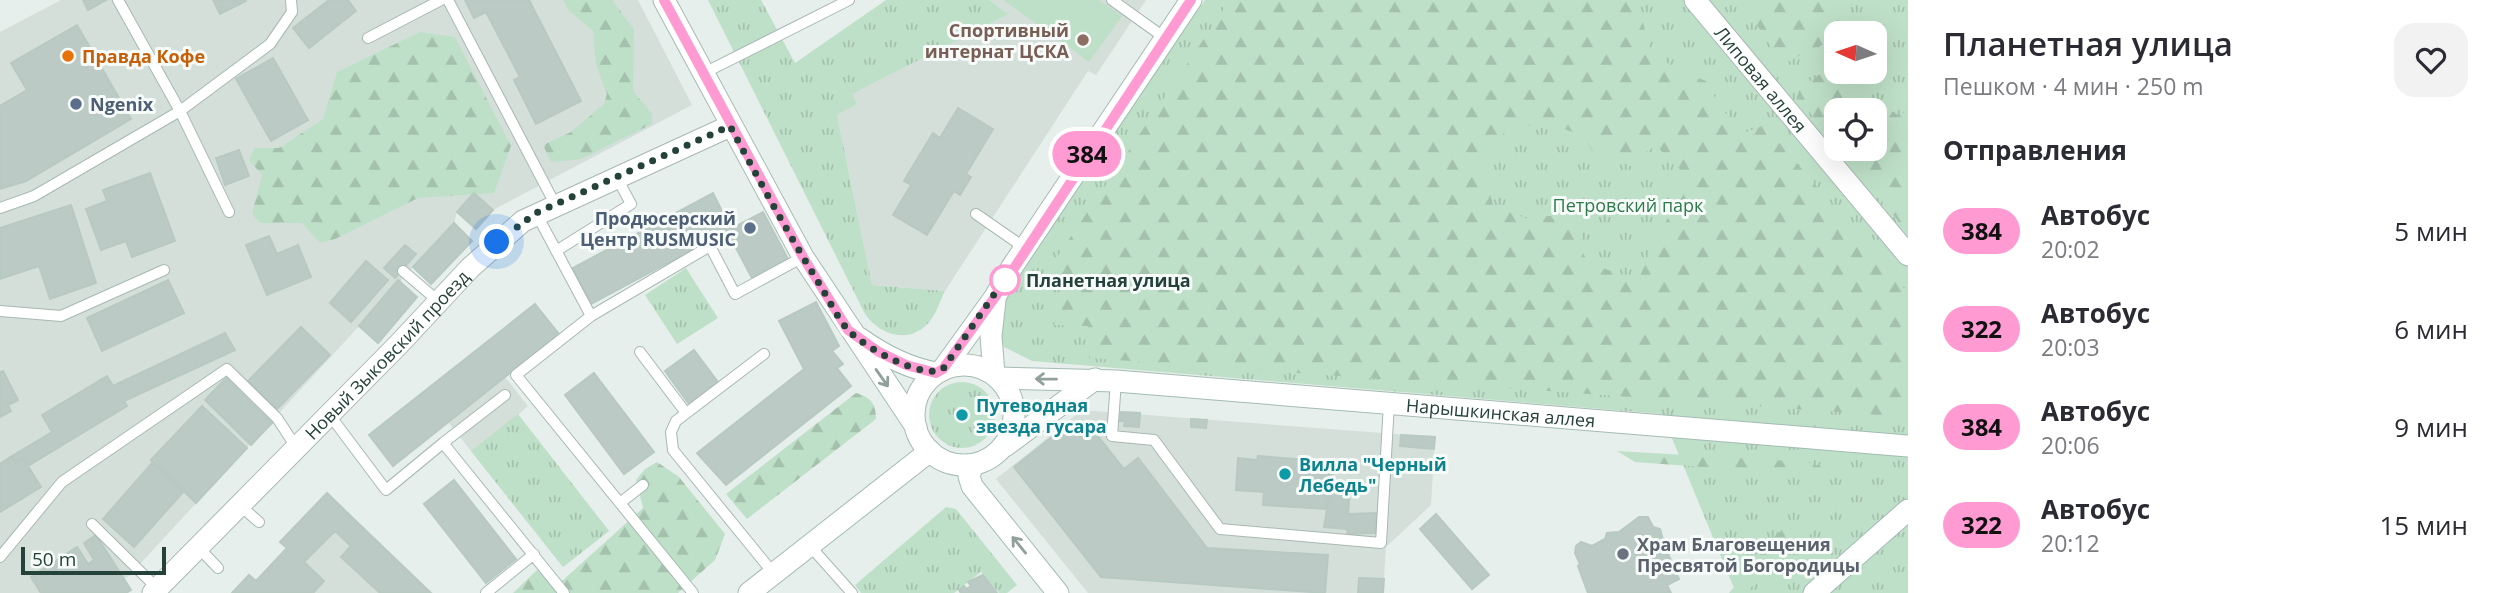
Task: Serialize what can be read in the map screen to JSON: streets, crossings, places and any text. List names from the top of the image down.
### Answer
{
  "streets": {
    "street": ["Липовая аллея", "Новый Зыковский проезд", "Нарышкинская аллея"]
  },
  "parks": ["Петровский парк"],
  "places": [
    "Спортивный интернат ЦСКА",
    "Правда Кофе",
    "Ngenix",
    "Продюсерский Центр RUSMUSIC",
    "Планетная улица",
    "Путеводная звезда гусара",
    "Вилла \"Черный Лебедь\"",
    "Храм Благовещения Пресвятой Богородицы"
  ],
  "lines": ["bus line 384"],
  "scale_bar": "50 m",
  "north": "left",
  "page": {
    "on_map": "384",
    "heading": [
      ["Планетная улица", "Пешком · 4 мин · 250 m"],
      "Отправления"
    ],
    "list": [
      {
        "mark": "384",
        "name": "Автобус",
        "note": "20:02",
        "value": "5 мин"
      },
      {
        "mark": "322",
        "name": "Автобус",
        "note": "20:03",
        "value": "6 мин"
      },
      {
        "mark": "384",
        "name": "Автобус",
        "note": "20:06",
        "value": "9 мин"
      },
      {
        "mark": "322",
        "name": "Автобус",
        "note": "20:12",
        "value": "15 мин"
      }
    ],
    "scale": "50 m"
  }
}
